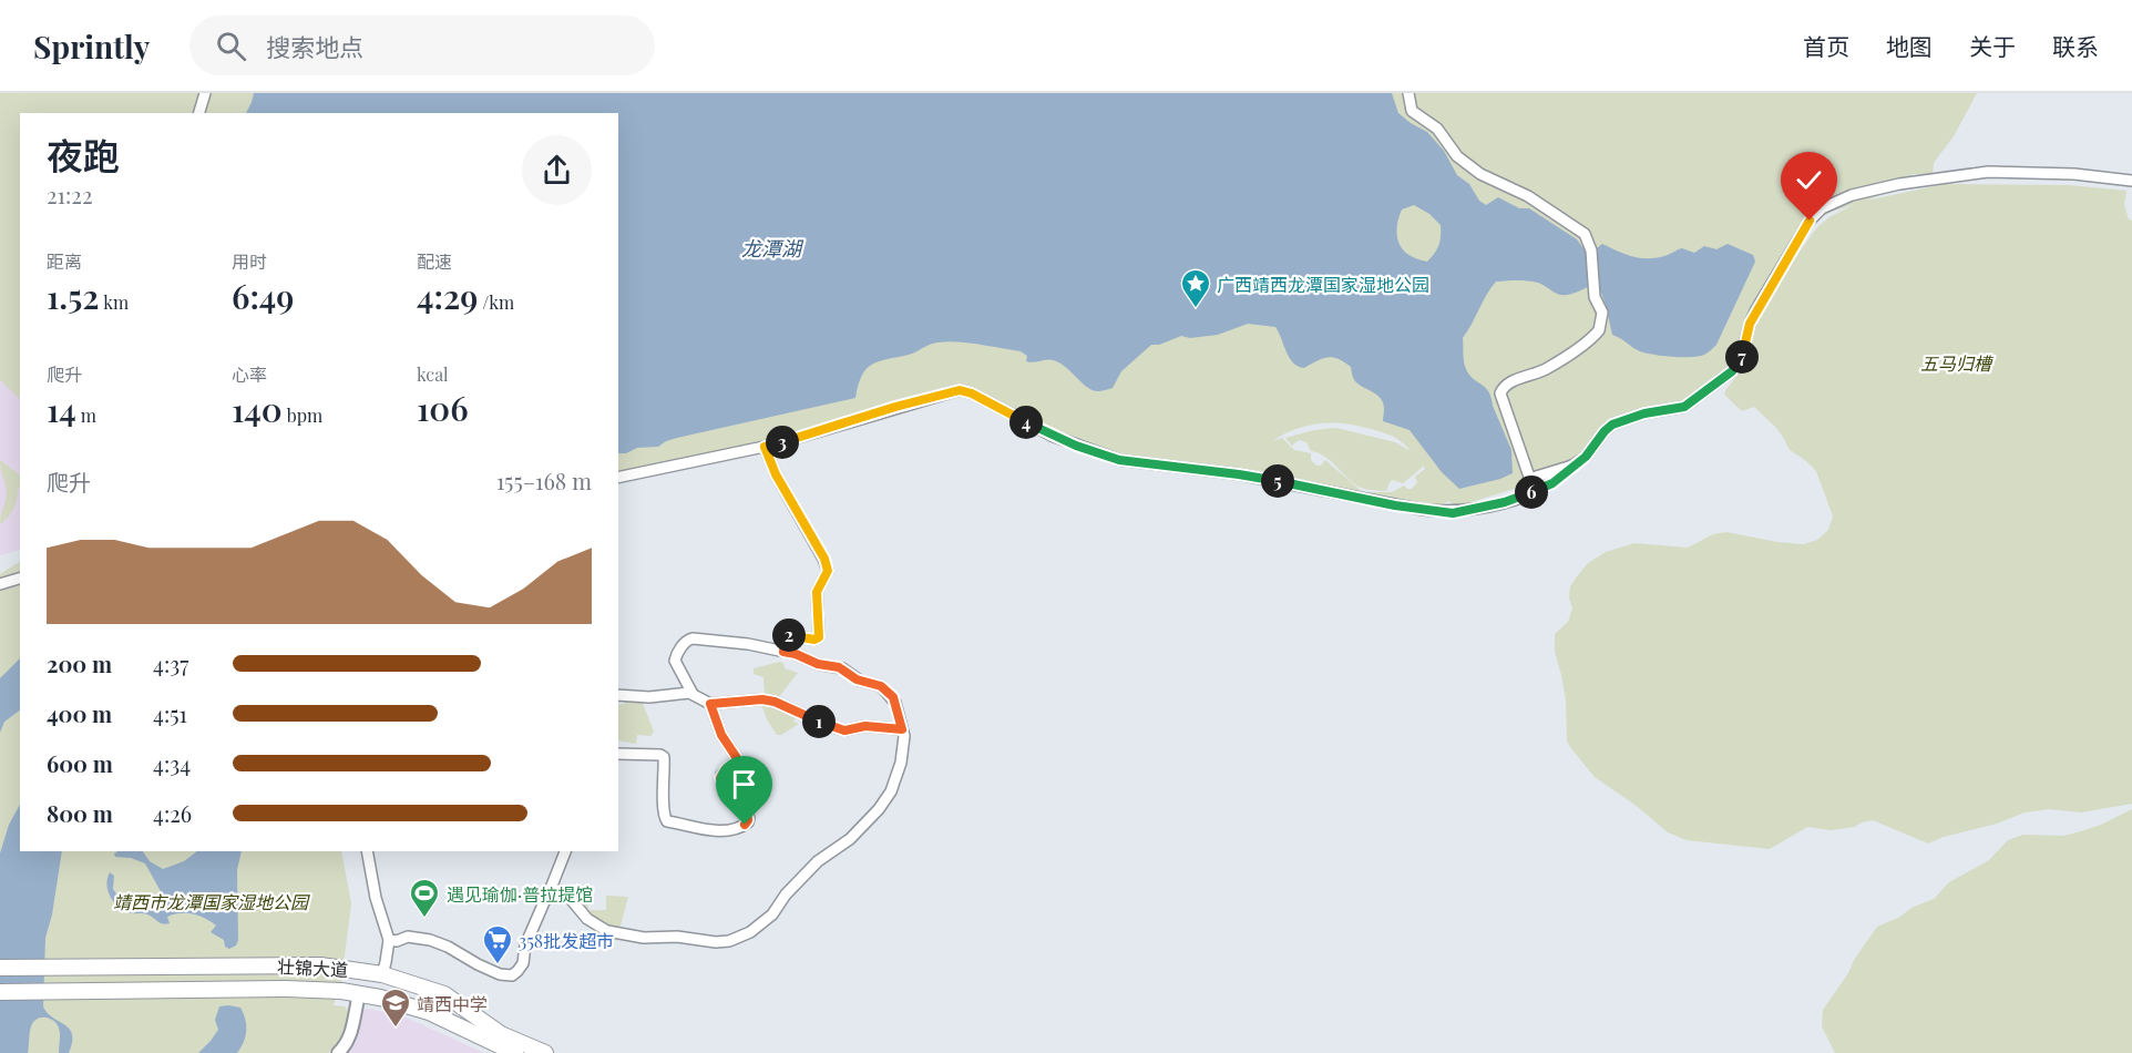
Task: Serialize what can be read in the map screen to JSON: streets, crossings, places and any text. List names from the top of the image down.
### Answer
{
  "streets": {
    "main road": ["壮锦大道"]
  },
  "water": ["龙潭湖"],
  "parks": ["五马归槽", "靖西市龙潭国家湿地公园"],
  "places": {
    "place": ["广西靖西龙潭国家湿地公园"],
    "sports": ["遇见瑜伽·普拉提馆"],
    "supermarket": ["358批发超市"],
    "school or university": ["靖西中学"]
  },
  "page": {
    "header": "Sprintly",
    "search": "搜索地点",
    "nav": [
      "首页",
      "地图",
      "关于",
      "联系"
    ],
    "heading": ["夜跑", "21:22"],
    "stats": [
      ["距离", "1.52 km"],
      ["用时", "6:49"],
      ["配速", "4:29 /km"],
      ["爬升", "14 m"],
      ["心率", "140 bpm"],
      ["kcal", "106"]
    ],
    "pins": [
      "7",
      "4",
      "3",
      "5",
      "6",
      "2",
      "1"
    ],
    "chart": ["爬升", "155–168 m"],
    "list": [
      {
        "name": "200 m",
        "note": "4:37"
      },
      {
        "name": "400 m",
        "note": "4:51"
      },
      {
        "name": "600 m",
        "note": "4:34"
      },
      {
        "name": "800 m",
        "note": "4:26"
      }
    ]
  }
}
